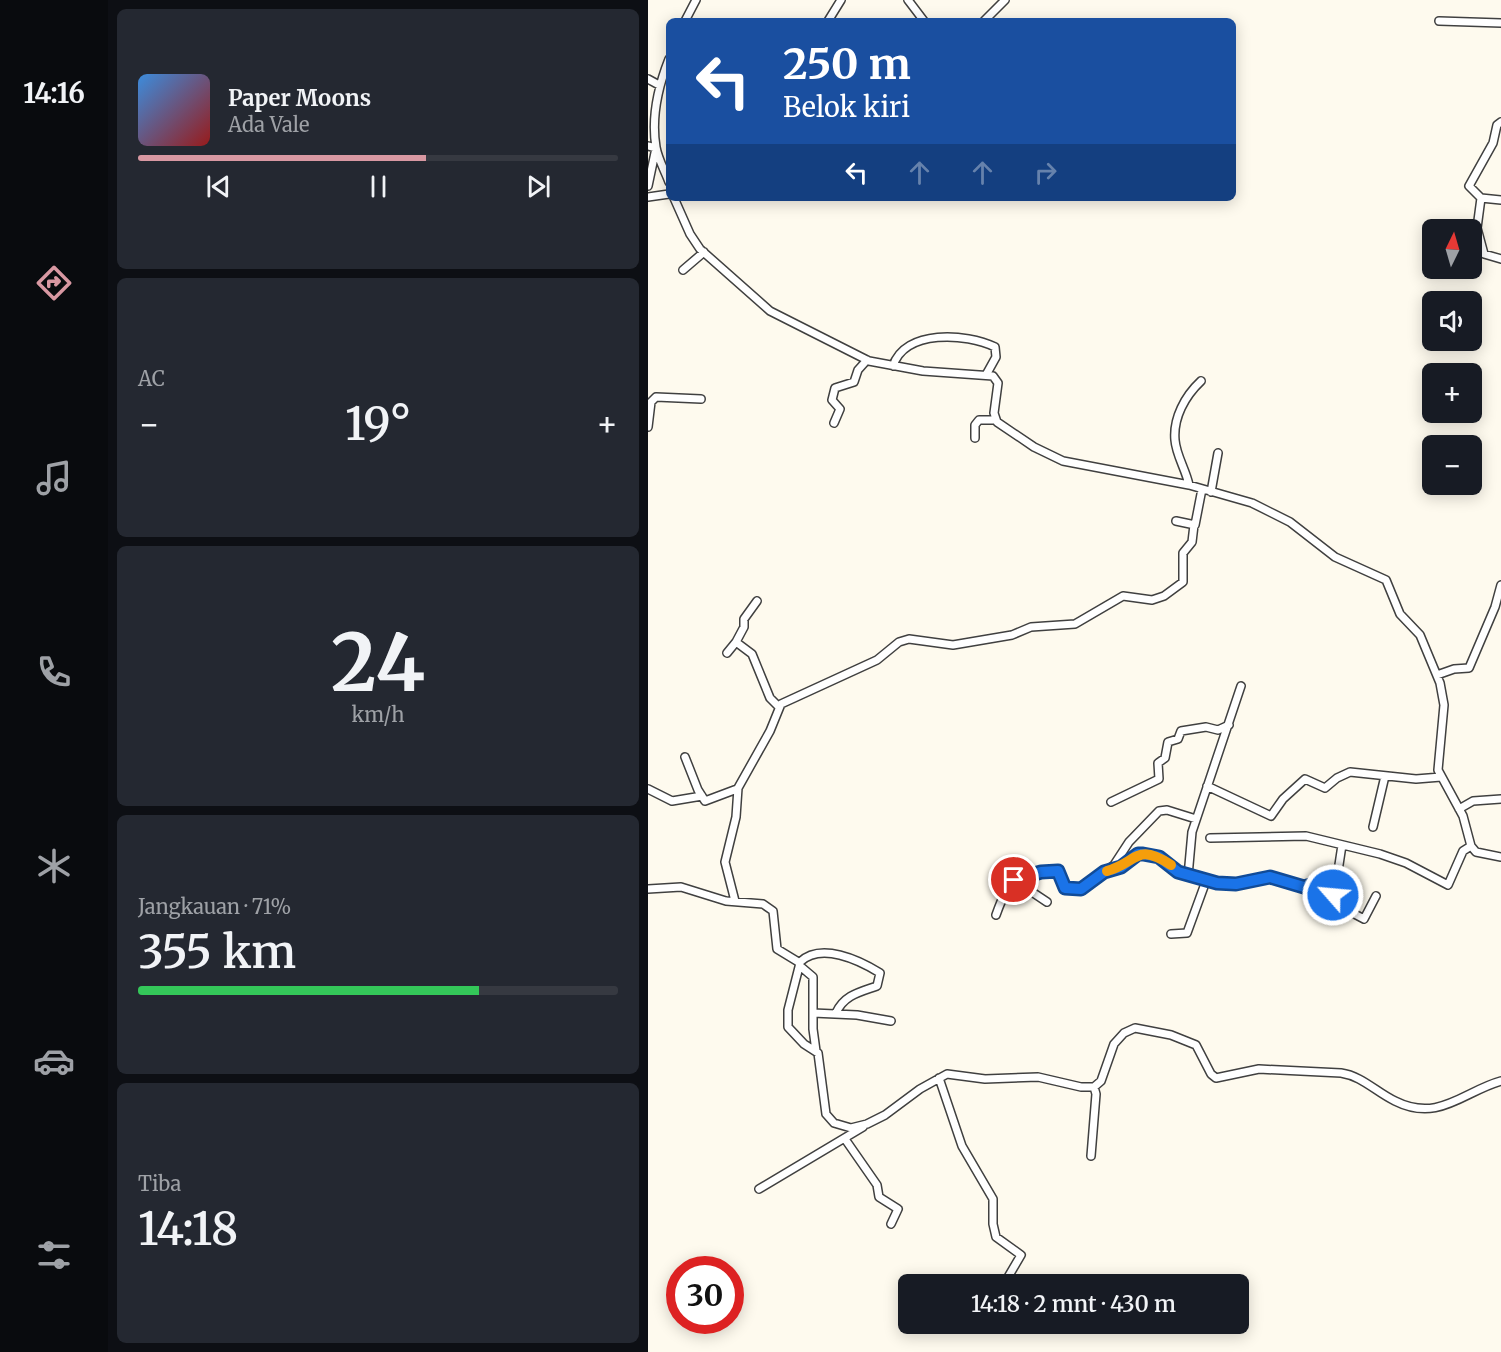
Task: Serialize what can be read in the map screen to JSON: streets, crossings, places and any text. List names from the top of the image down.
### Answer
{
  "north": "top",
  "page": {
    "tabs": "14:16",
    "turn": ["250 m", "Belok kiri"],
    "song": ["Paper Moons", "Ada Vale"],
    "map_buttons": ["+", "−"],
    "tile": [
      "AC",
      ["24", "km/h"],
      ["Jangkauan · 71%", "355 km"],
      ["Tiba", "14:18"]
    ],
    "heat": ["−", "19°", "+"],
    "limit": "30",
    "trip": "14:18 · 2 mnt · 430 m"
  }
}
